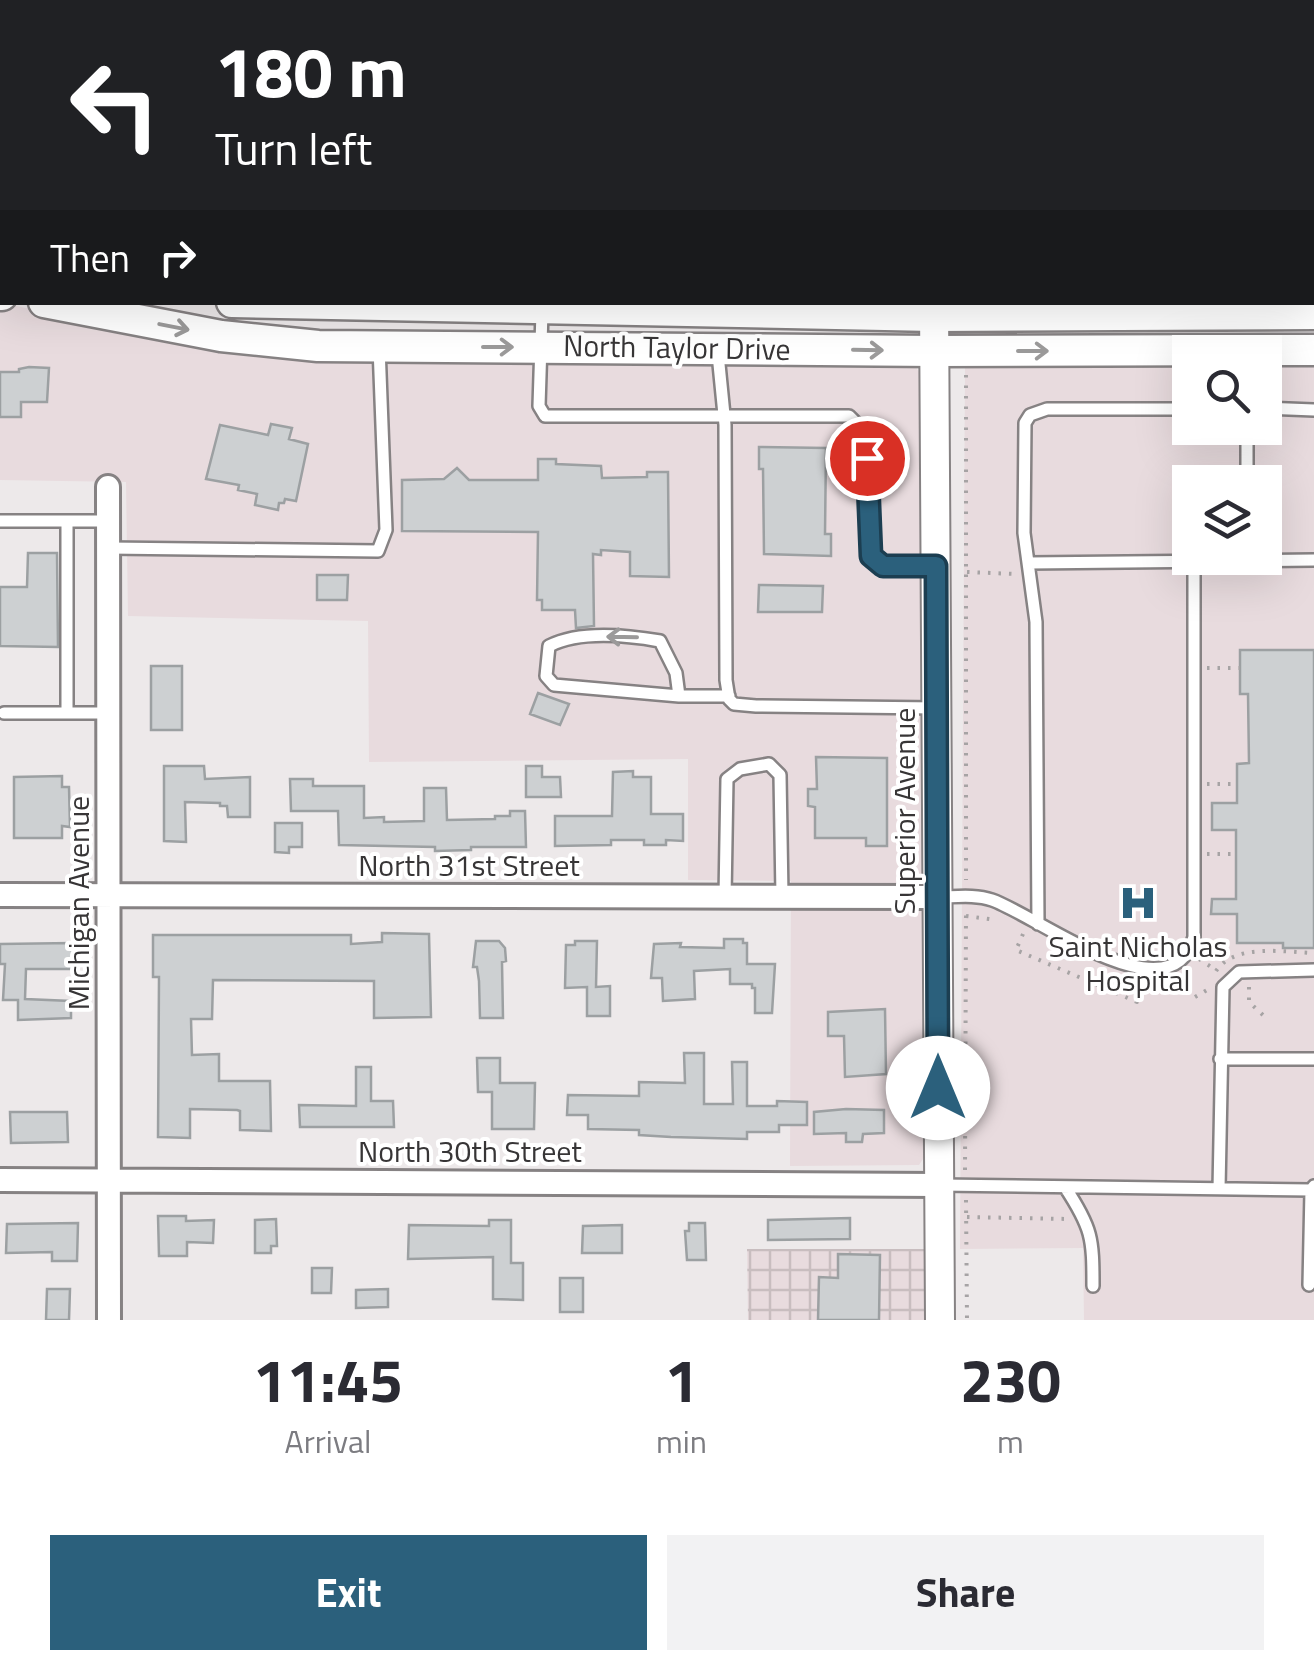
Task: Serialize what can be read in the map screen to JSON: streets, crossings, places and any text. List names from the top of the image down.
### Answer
{
  "streets": {
    "main road": ["North Taylor Drive"],
    "street": [
      "Superior Avenue",
      "North 31st Street",
      "Michigan Avenue",
      "North 30th Street"
    ]
  },
  "crossings": [
    ["North Taylor Drive", "Superior Avenue"],
    ["Superior Avenue", "North 31st Street"],
    ["Superior Avenue", "North 30th Street"],
    ["North 31st Street", "Michigan Avenue"],
    ["Michigan Avenue", "North 30th Street"]
  ],
  "places": {
    "hospital": ["Saint Nicholas Hospital"]
  },
  "page": {
    "turn": ["180 m", "Turn left"],
    "then": "Then",
    "eta": [
      "11:45",
      "Arrival",
      "1",
      "min",
      "230",
      "m"
    ],
    "buttons": ["Exit", "Share"]
  }
}
